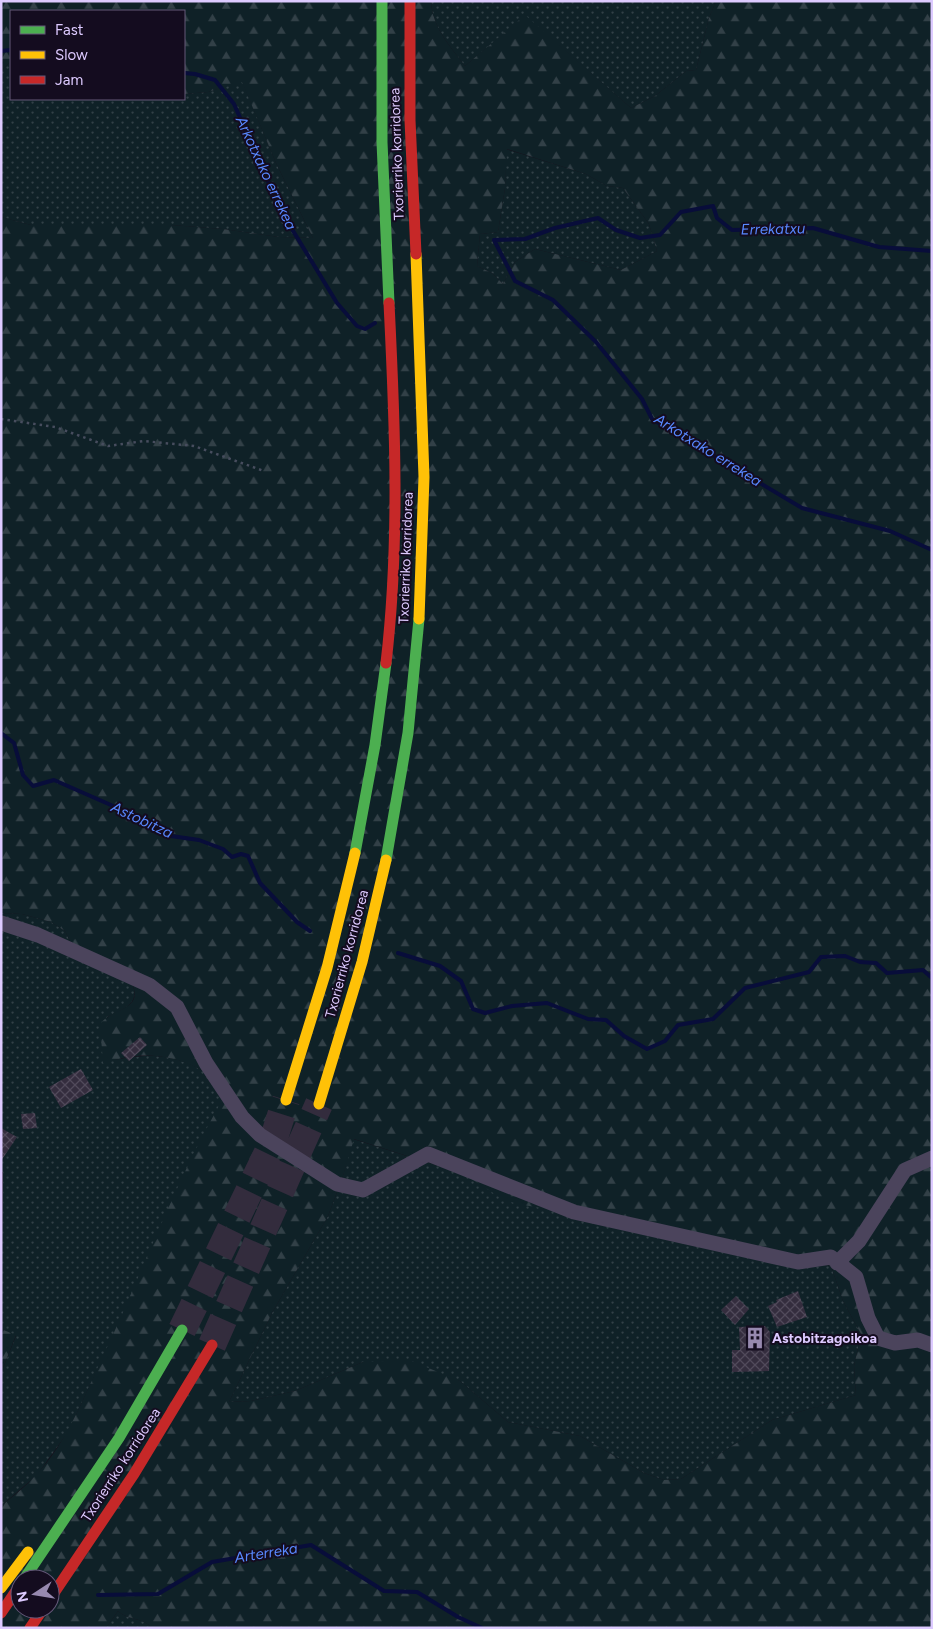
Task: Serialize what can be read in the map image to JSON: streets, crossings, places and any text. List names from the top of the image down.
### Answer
{
  "streets": {
    "highway": ["Txorierriko korridorea"]
  },
  "water": [
    "Arkotxako errekea",
    "Errekatxu",
    "Astobitza",
    "Arterreka"
  ],
  "places": {
    "building": ["Astobitzagoikoa"]
  },
  "legend": ["Fast", "Slow", "Jam"],
  "north": "left"
}
